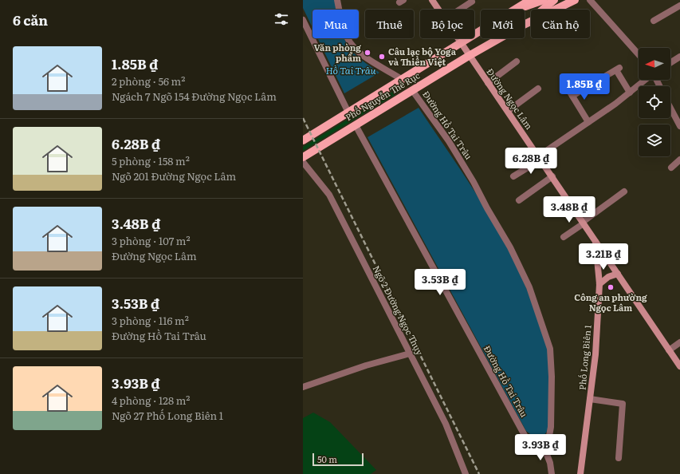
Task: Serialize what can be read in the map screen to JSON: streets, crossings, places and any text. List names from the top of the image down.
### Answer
{
  "streets": {
    "main road": ["Phố Nguyễn Thế Rục", "Đường Ngọc Lâm", "Phố Long Biên 1"],
    "street": ["Đường Hồ Tai Trâu", "Ngõ 2 Đường Ngọc Thụy"]
  },
  "crossings": [
    ["Phố Nguyễn Thế Rục", "Đường Ngọc Lâm"],
    ["Phố Nguyễn Thế Rục", "Đường Hồ Tai Trâu"],
    ["Đường Ngọc Lâm", "Phố Long Biên 1"]
  ],
  "water": ["Hồ Tai Trâu"],
  "places": ["Văn phòng phẩm", "Câu lạc bộ Yoga và Thiền Việt", "Công an phường Ngọc Lâm"],
  "scale_bar": "50 m",
  "north": "left",
  "page": {
    "heading": "6 căn",
    "chip": [
      "Mua",
      "Thuê",
      "Bộ lọc",
      "Mới",
      "Căn hộ"
    ],
    "list": [
      {
        "name": "1.85B ₫",
        "note": "2 phòng · 56 m² · Ngách 7 Ngõ 154 Đường Ngọc Lâm"
      },
      {
        "name": "6.28B ₫",
        "note": "5 phòng · 158 m² · Ngõ 201 Đường Ngọc Lâm"
      },
      {
        "name": "3.48B ₫",
        "note": "3 phòng · 107 m² · Đường Ngọc Lâm"
      },
      {
        "name": "3.53B ₫",
        "note": "3 phòng · 116 m² · Đường Hồ Tai Trâu"
      },
      {
        "name": "3.93B ₫",
        "note": "4 phòng · 128 m² · Ngõ 27 Phố Long Biên 1"
      }
    ],
    "price": [
      "1.85B ₫",
      "6.28B ₫",
      "3.48B ₫",
      "3.21B ₫",
      "3.53B ₫",
      "3.93B ₫"
    ],
    "scale": "50 m"
  }
}
